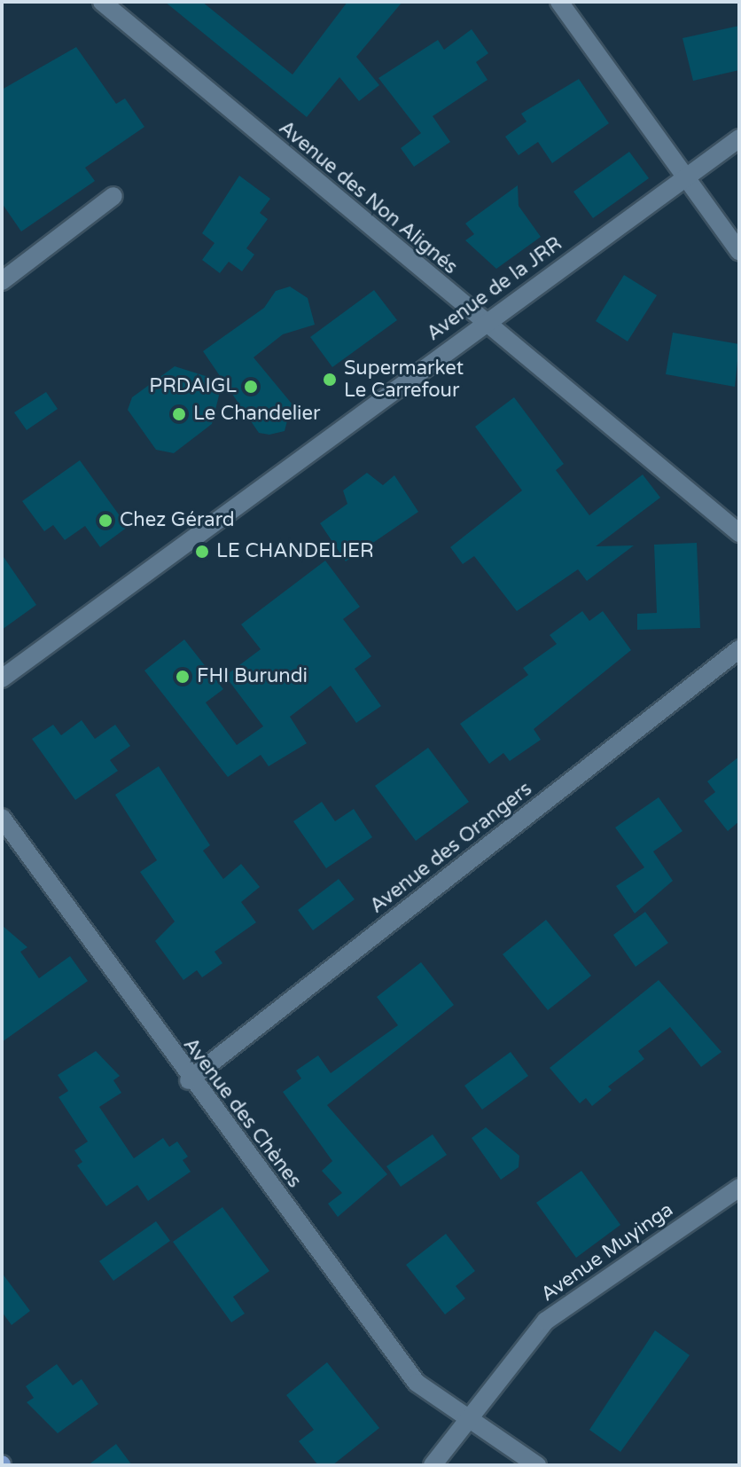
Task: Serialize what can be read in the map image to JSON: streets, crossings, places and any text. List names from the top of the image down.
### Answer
{
  "streets": {
    "street": [
      "Avenue des Non Alignés",
      "Avenue de la JRR",
      "Avenue des Orangers",
      "Avenue des Chènes",
      "Avenue Muyinga"
    ]
  },
  "crossings": [
    ["Avenue des Non Alignés", "Avenue de la JRR"],
    ["Avenue des Orangers", "Avenue des Chènes"],
    ["Avenue des Chènes", "Avenue Muyinga"]
  ],
  "places": [
    "Supermarket Le Carrefour",
    "PRDAIGL",
    "Le Chandelier",
    "Chez Gérard",
    "LE CHANDELIER",
    "FHI Burundi"
  ]
}
